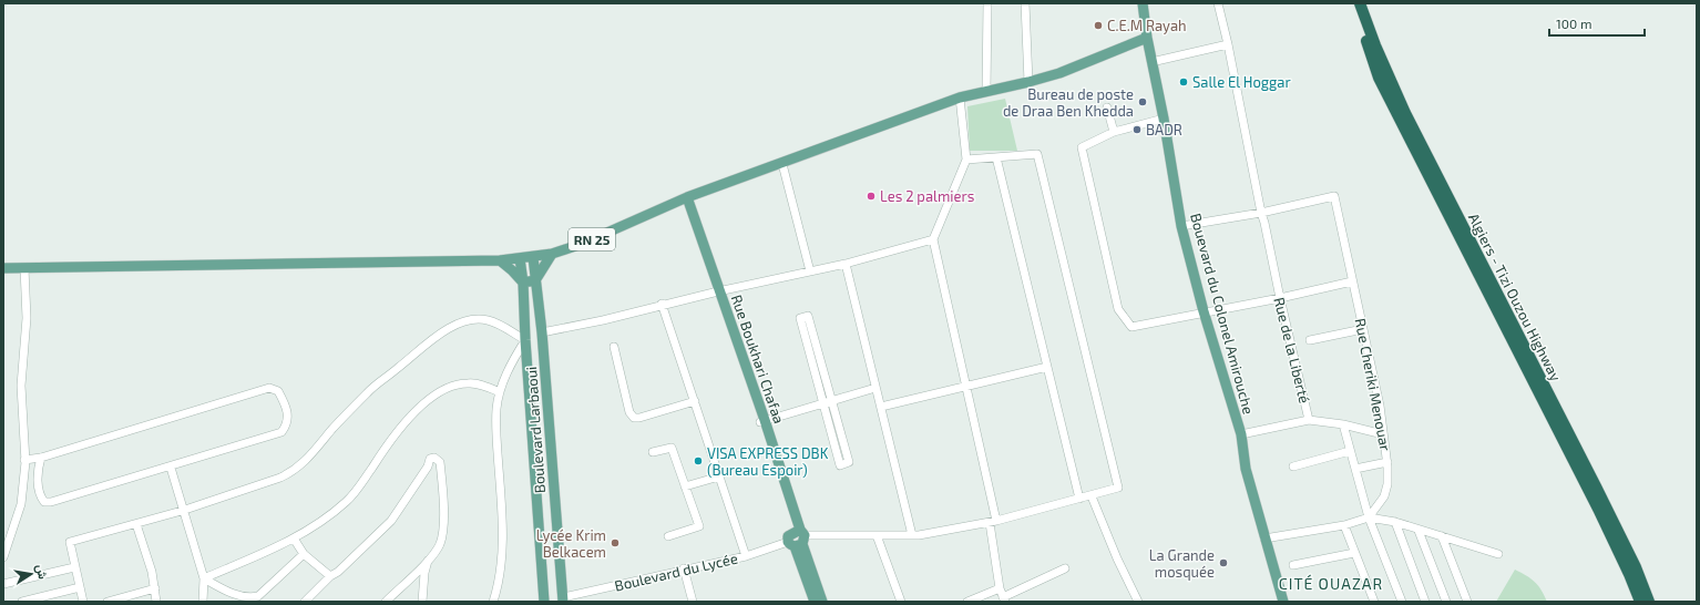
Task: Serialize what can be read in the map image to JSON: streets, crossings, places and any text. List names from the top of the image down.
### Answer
{
  "streets": {
    "highway": ["Algiers - Tizi Ouzou Highway"],
    "main road": [
      "RN 25",
      "Bouevard du Colonel Amirouche",
      "Rue Boukhari Chafaa",
      "Boulevard Larbaoui"
    ],
    "street": ["Rue de la Liberté", "Rue Cheriki Menouar", "Boulevard du Lycée"]
  },
  "crossings": [
    ["RN 25", "Bouevard du Colonel Amirouche"],
    ["RN 25", "Rue Boukhari Chafaa"],
    ["RN 25", "Boulevard Larbaoui"],
    ["Bouevard du Colonel Amirouche", "Rue de la Liberté"],
    ["Rue de la Liberté", "Rue Cheriki Menouar"],
    ["Rue Boukhari Chafaa", "Boulevard du Lycée"],
    ["Boulevard Larbaoui", "Boulevard du Lycée"]
  ],
  "districts": ["CITÉ OUAZAR"],
  "places": [
    "C.E.M Rayah",
    "Salle El Hoggar",
    "Bureau de poste de Draa Ben Khedda",
    "BADR",
    "Les 2 palmiers",
    "VISA EXPRESS DBK (Bureau Espoir)",
    "Lycée Krim Belkacem",
    "La Grande mosquée"
  ],
  "scale_bar": "100 m",
  "north": "right"
}
